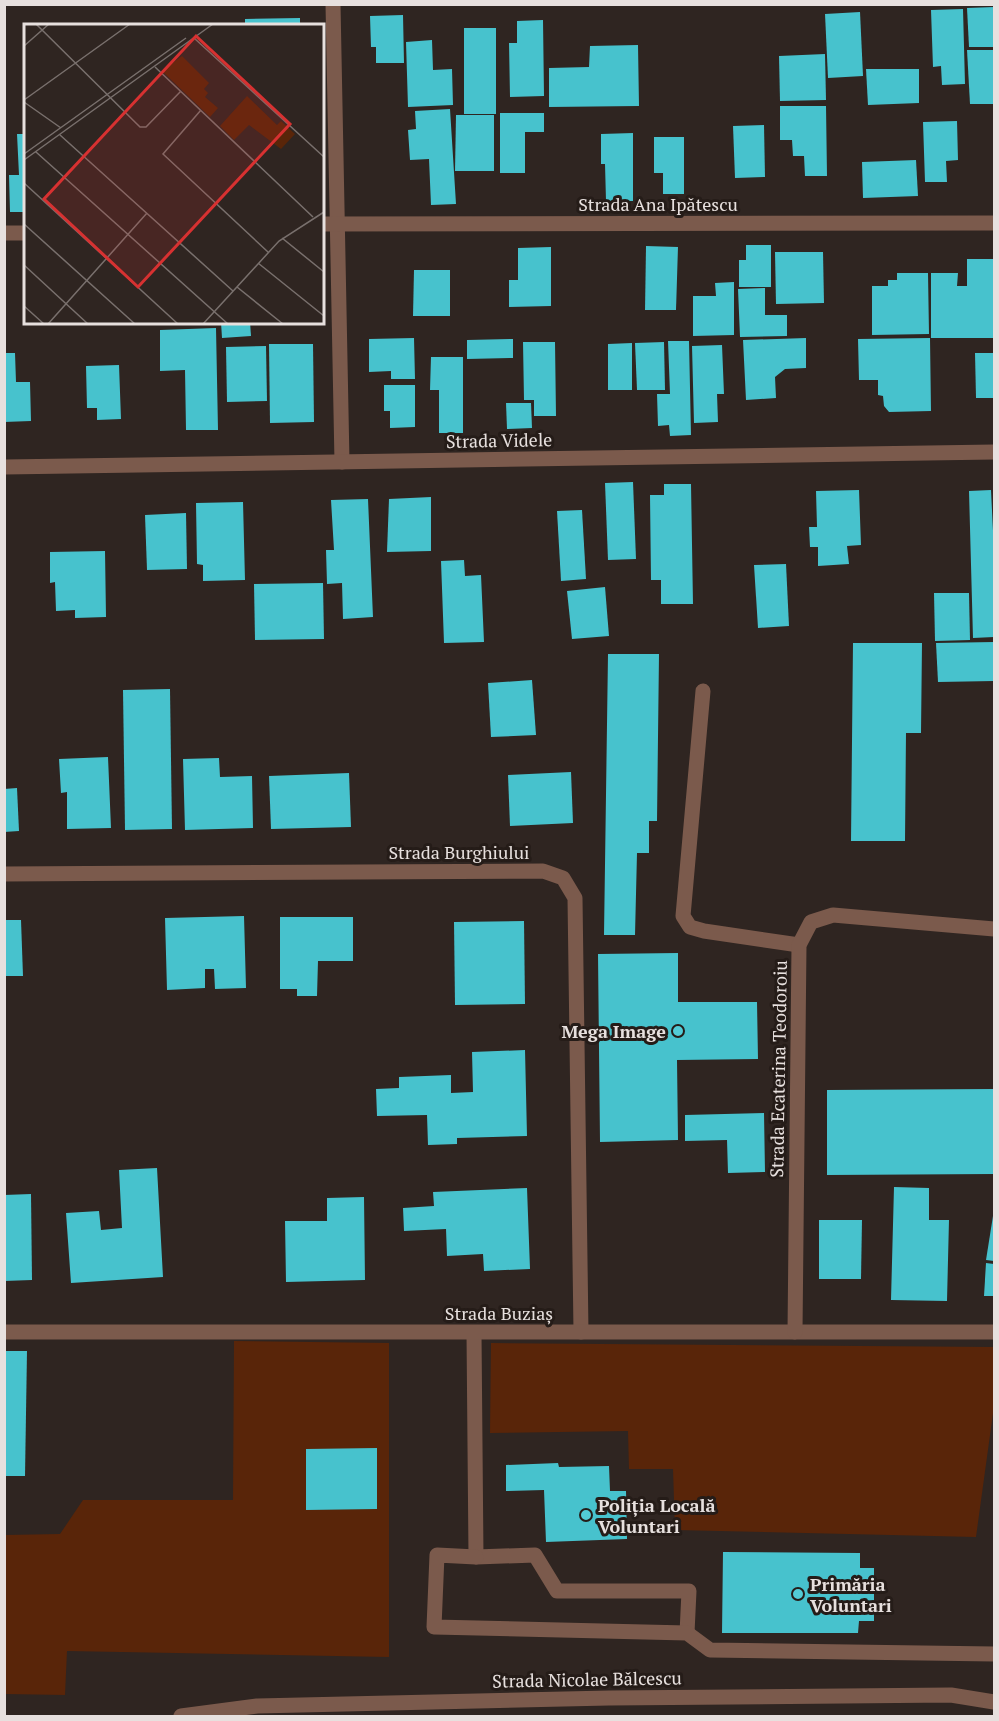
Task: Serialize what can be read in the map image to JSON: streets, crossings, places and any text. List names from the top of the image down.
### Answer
{
  "streets": {
    "street": [
      "Strada Ana Ipătescu",
      "Strada Videle",
      "Strada Burghiului",
      "Strada Ecaterina Teodoroiu",
      "Strada Buziaș",
      "Strada Nicolae Bălcescu"
    ]
  },
  "crossings": [
    ["Strada Burghiului", "Strada Buziaș"],
    ["Strada Ecaterina Teodoroiu", "Strada Buziaș"]
  ],
  "places": ["Mega Image", "Poliția Locală Voluntari", "Primăria Voluntari"]
}
